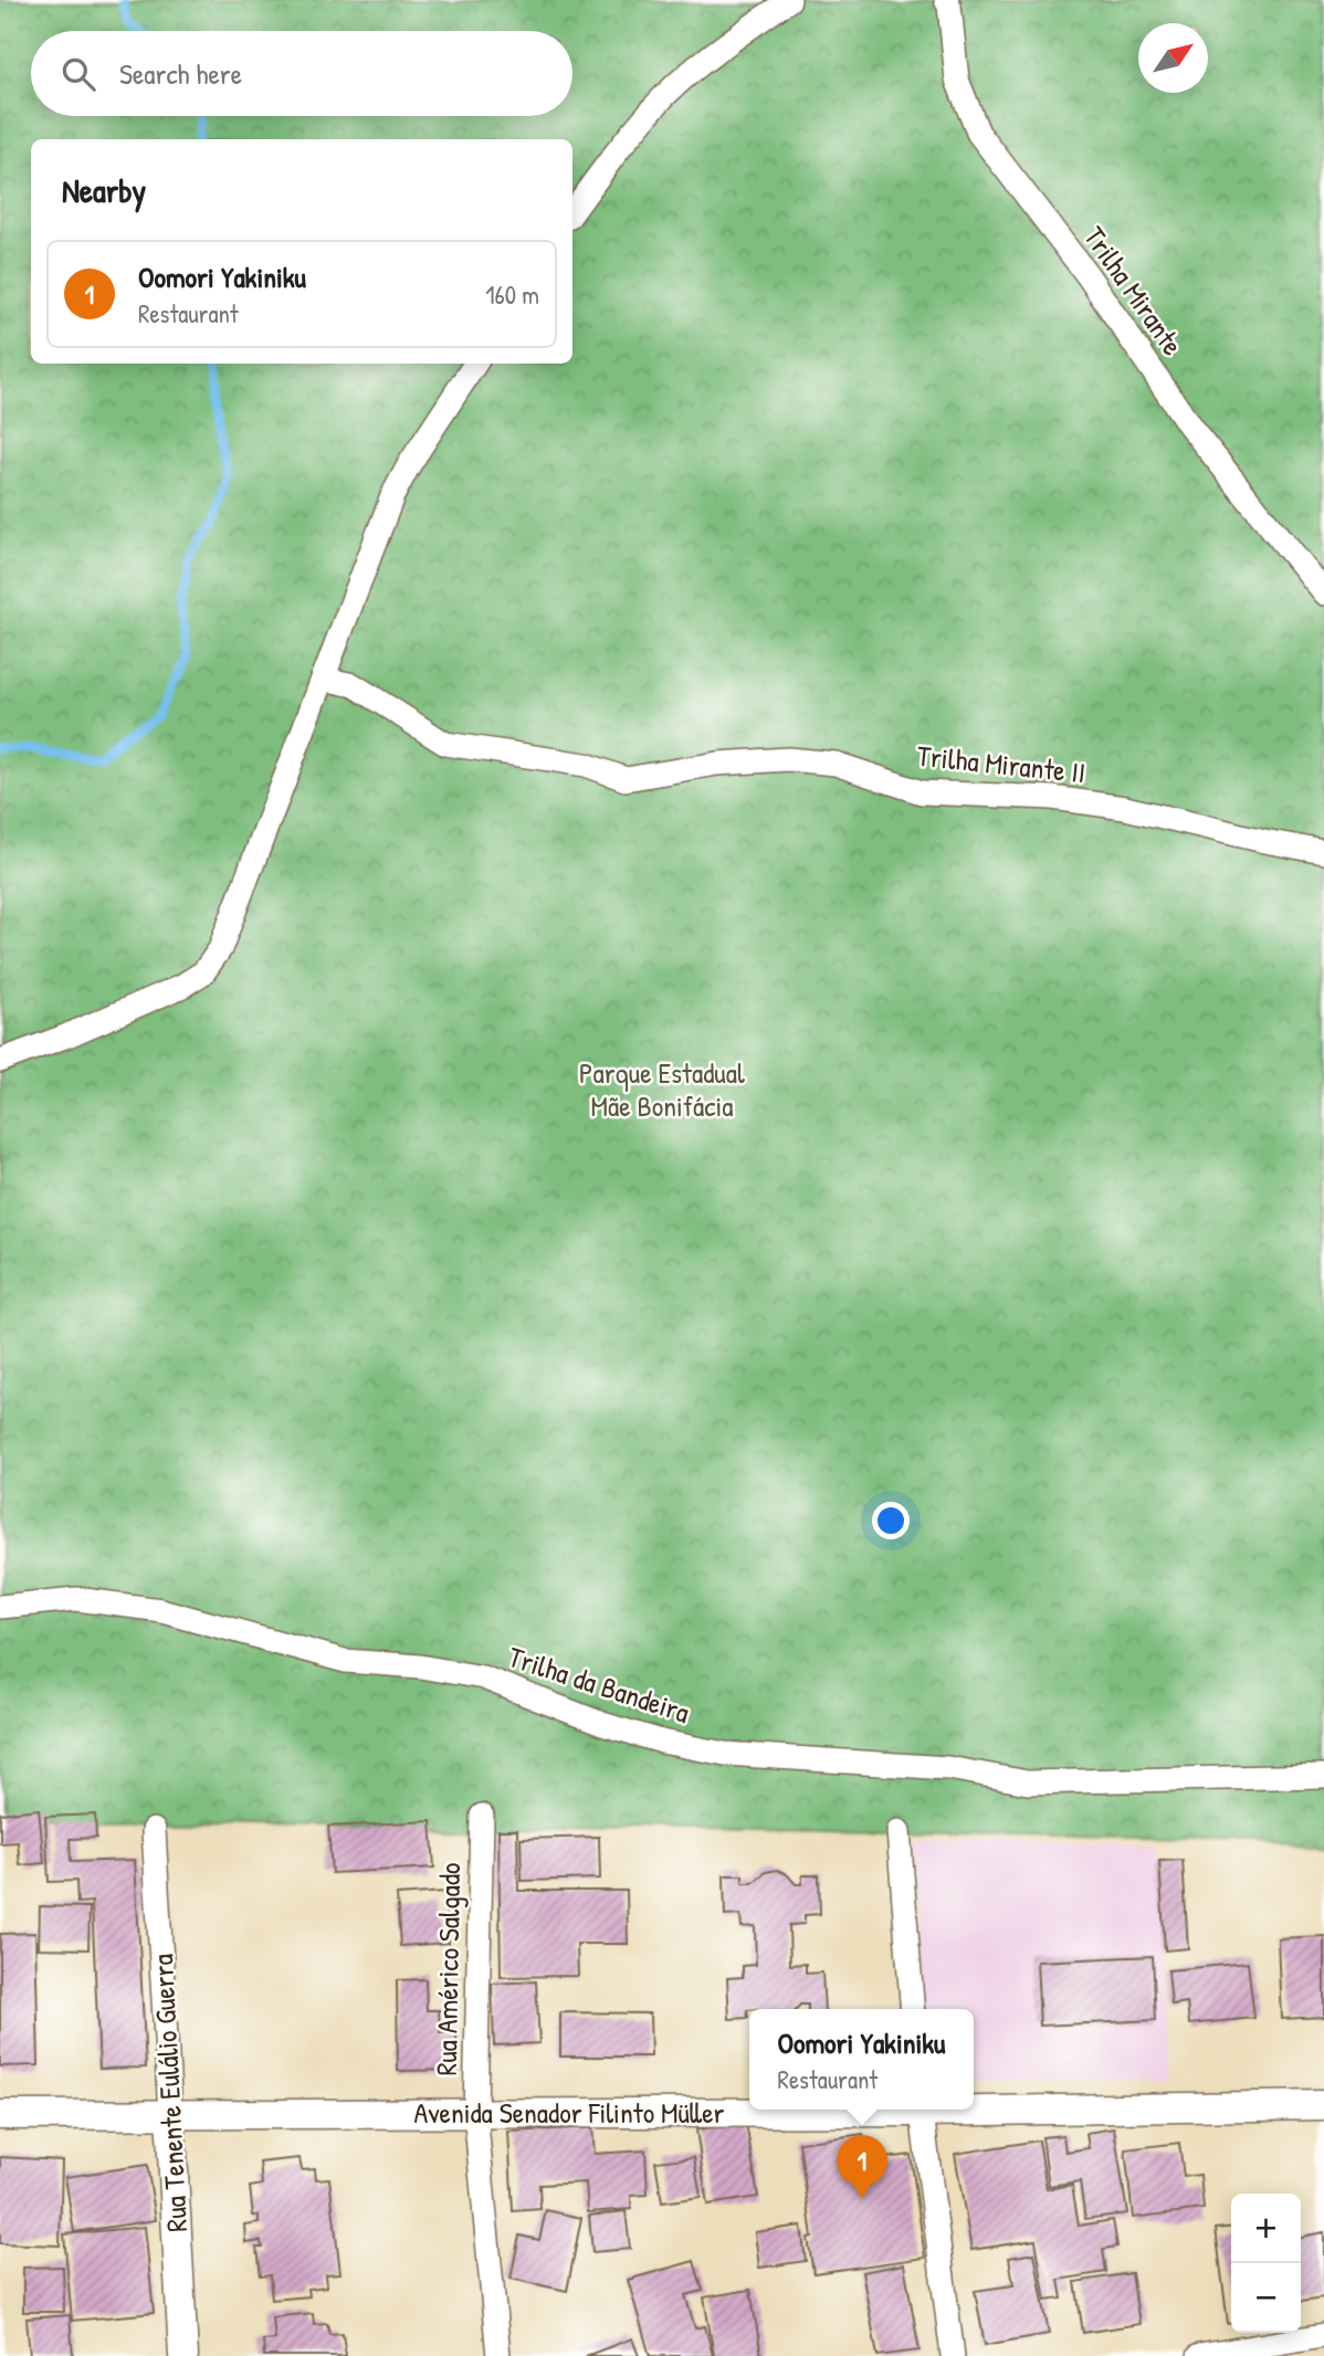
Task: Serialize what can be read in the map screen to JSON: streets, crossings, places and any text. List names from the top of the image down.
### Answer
{
  "streets": {
    "street": [
      "Trilha Mirante",
      "Trilha Mirante II",
      "Trilha da Bandeira",
      "Rua Américo Salgado",
      "Rua Tenente Eulálio Guerra",
      "Avenida Senador Filinto Müller"
    ]
  },
  "crossings": [
    ["Rua Américo Salgado", "Avenida Senador Filinto Müller"],
    ["Rua Tenente Eulálio Guerra", "Avenida Senador Filinto Müller"]
  ],
  "parks": ["Parque Estadual Mãe Bonifácia"],
  "north": "top right",
  "page": {
    "search": "Search here",
    "heading": "Nearby",
    "list": [
      {
        "mark": "1",
        "name": "Oomori Yakiniku",
        "note": "Restaurant",
        "value": "160 m"
      }
    ],
    "popup": ["Oomori Yakiniku", "Restaurant"],
    "pins": "1",
    "map_buttons": ["+", "−"]
  }
}
